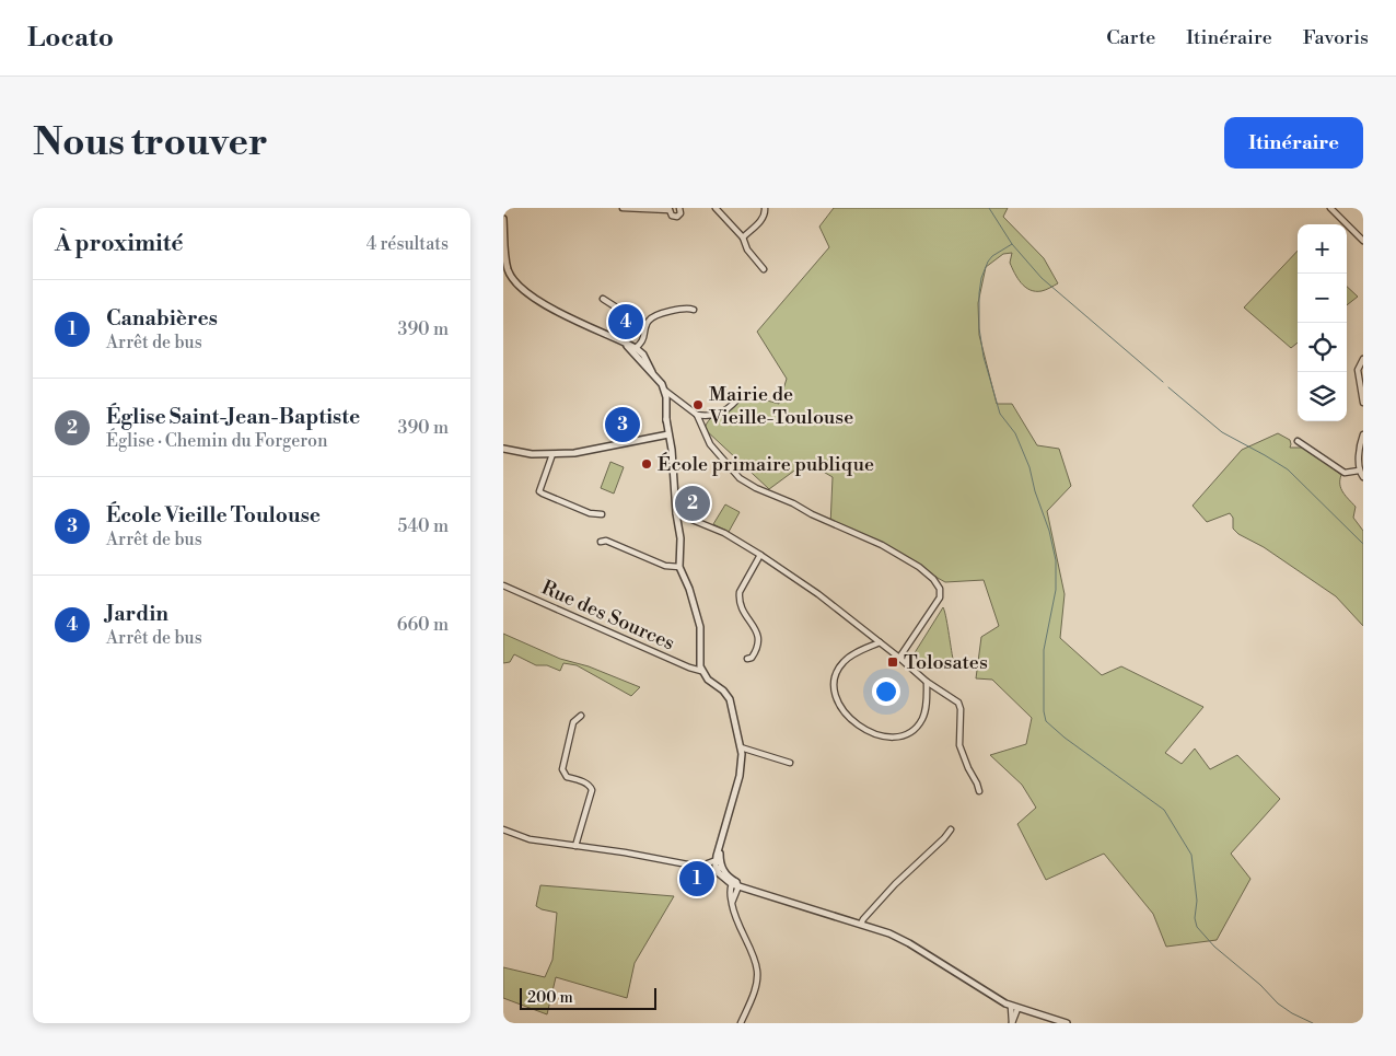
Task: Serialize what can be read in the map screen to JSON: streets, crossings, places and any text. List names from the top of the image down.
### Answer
{
  "streets": {
    "street": ["Rue des Sources"]
  },
  "places": {
    "other": ["Mairie de Vieille-Toulouse", "École primaire publique"],
    "transit": ["Tolosates"]
  },
  "scale_bar": "200 m",
  "page": {
    "header": "Locato",
    "nav": ["Carte", "Itinéraire", "Favoris"],
    "buttons": "Itinéraire",
    "title": "Nous trouver",
    "heading": ["À proximité", "4 résultats"],
    "map_buttons": ["+", "−"],
    "list": [
      {
        "mark": "1",
        "name": "Canabières",
        "note": "Arrêt de bus",
        "value": "390 m"
      },
      {
        "mark": "2",
        "name": "Église Saint-Jean-Baptiste",
        "note": "Église · Chemin du Forgeron",
        "value": "390 m"
      },
      {
        "mark": "3",
        "name": "École Vieille Toulouse",
        "note": "Arrêt de bus",
        "value": "540 m"
      },
      {
        "mark": "4",
        "name": "Jardin",
        "note": "Arrêt de bus",
        "value": "660 m"
      }
    ],
    "pins": [
      "4",
      "3",
      "2",
      "1"
    ],
    "scale": "200 m"
  }
}
